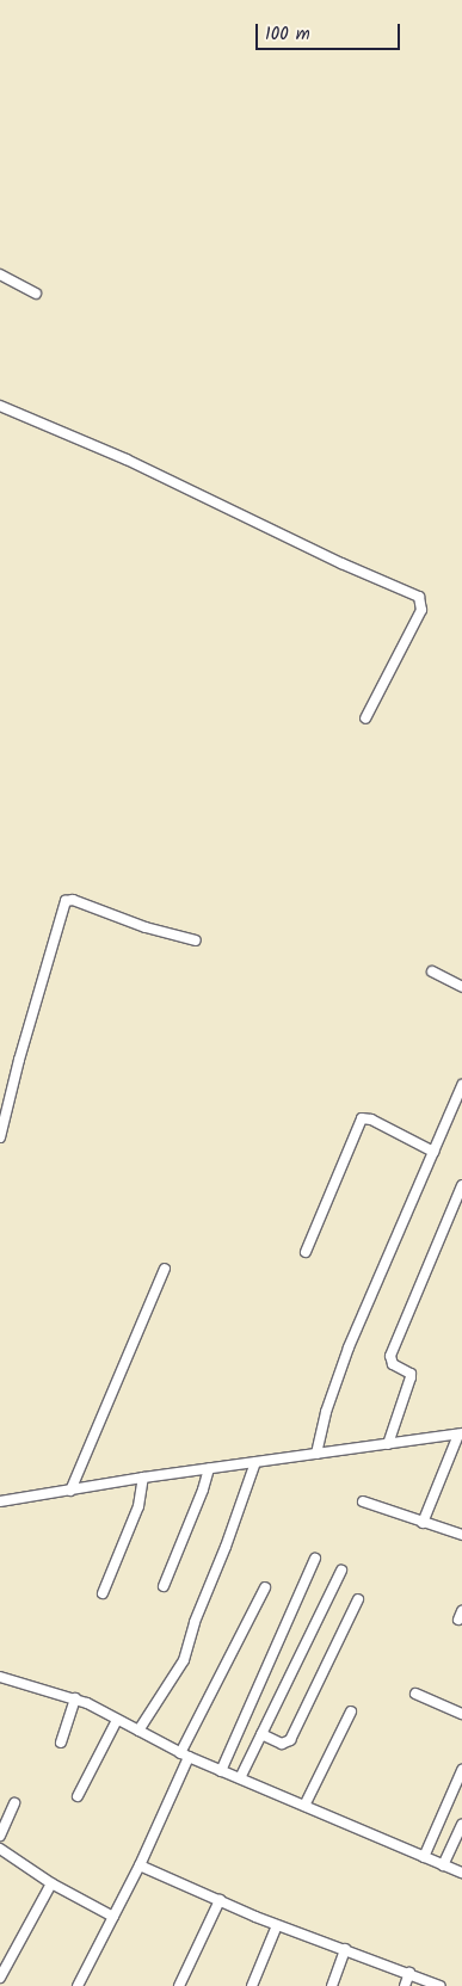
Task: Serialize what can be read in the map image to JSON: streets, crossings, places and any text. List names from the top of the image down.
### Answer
{
  "scale_bar": "100 m"
}
